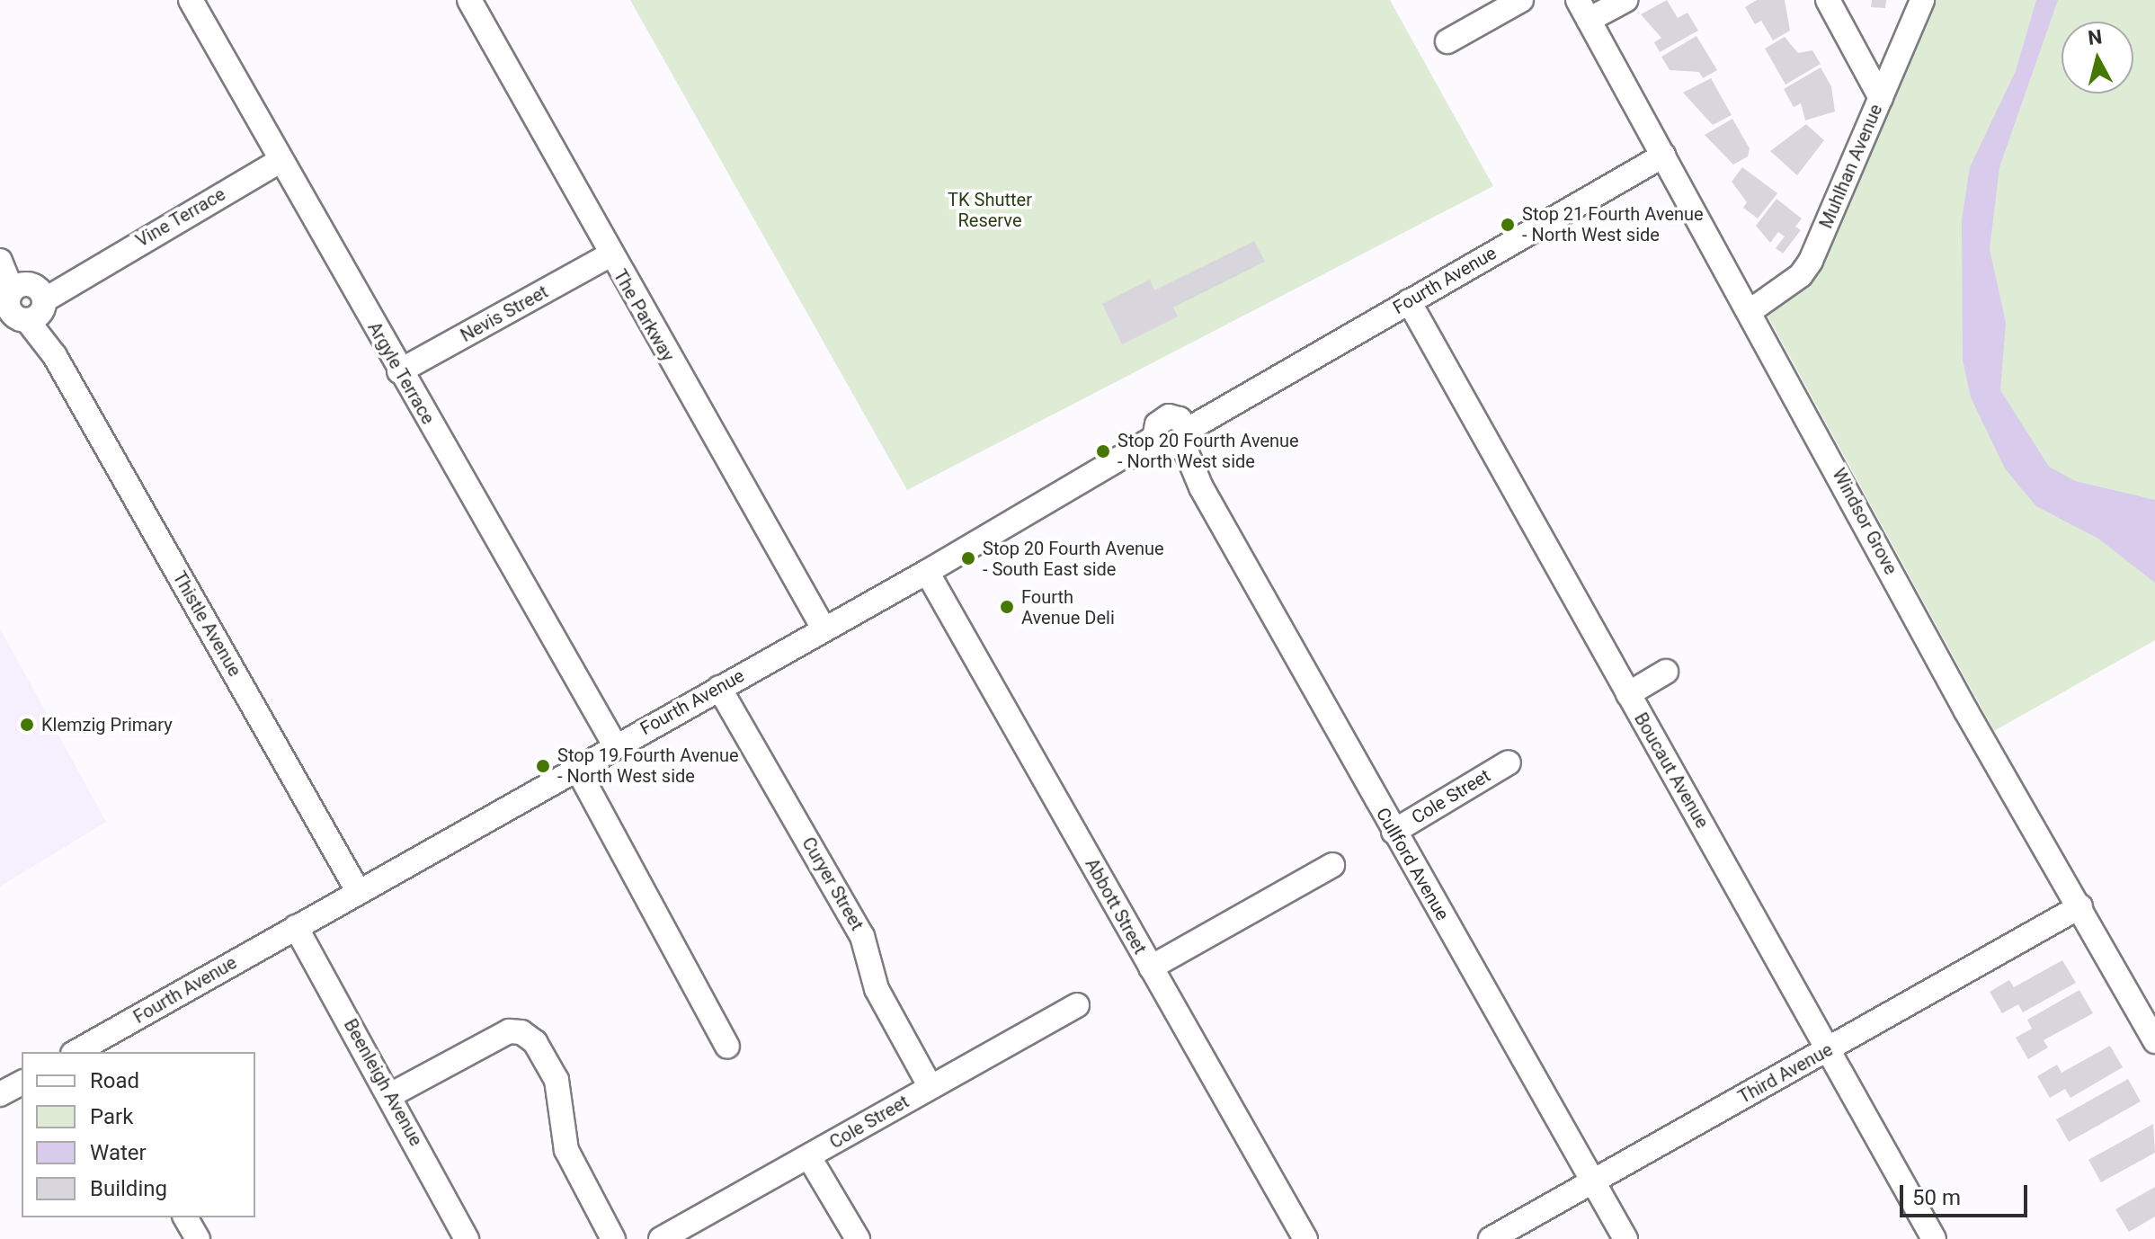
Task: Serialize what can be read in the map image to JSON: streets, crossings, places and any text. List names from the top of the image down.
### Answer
{
  "streets": {
    "street": [
      "Muhlhan Avenue",
      "Vine Terrace",
      "Fourth Avenue",
      "Nevis Street",
      "The Parkway",
      "Argyle Terrace",
      "Windsor Grove",
      "Thistle Avenue",
      "Boucaut Avenue",
      "Cole Street",
      "Cullford Avenue",
      "Curyer Street",
      "Abbott Street",
      "Third Avenue",
      "Beenleigh Avenue"
    ]
  },
  "crossings": [
    ["Muhlhan Avenue", "Windsor Grove"],
    ["Vine Terrace", "Argyle Terrace"],
    ["Vine Terrace", "Thistle Avenue"],
    ["Fourth Avenue", "The Parkway"],
    ["Fourth Avenue", "Argyle Terrace"],
    ["Fourth Avenue", "Windsor Grove"],
    ["Fourth Avenue", "Thistle Avenue"],
    ["Fourth Avenue", "Boucaut Avenue"],
    ["Fourth Avenue", "Cullford Avenue"],
    ["Fourth Avenue", "Curyer Street"],
    ["Fourth Avenue", "Abbott Street"],
    ["Fourth Avenue", "Beenleigh Avenue"],
    ["Nevis Street", "The Parkway"],
    ["Nevis Street", "Argyle Terrace"],
    ["Windsor Grove", "Third Avenue"],
    ["Boucaut Avenue", "Third Avenue"],
    ["Cole Street", "Cullford Avenue"],
    ["Cole Street", "Curyer Street"],
    ["Cullford Avenue", "Third Avenue"]
  ],
  "parks": ["TK Shutter Reserve"],
  "places": [
    "Stop 21 Fourth Avenue - North West side",
    "Stop 20 Fourth Avenue - North West side",
    "Stop 20 Fourth Avenue - South East side",
    "Fourth Avenue Deli",
    "Klemzig Primary",
    "Stop 19 Fourth Avenue - North West side"
  ],
  "legend": [
    "Road",
    "Park",
    "Water",
    "Building"
  ],
  "scale_bar": "50 m",
  "north": "top"
}
